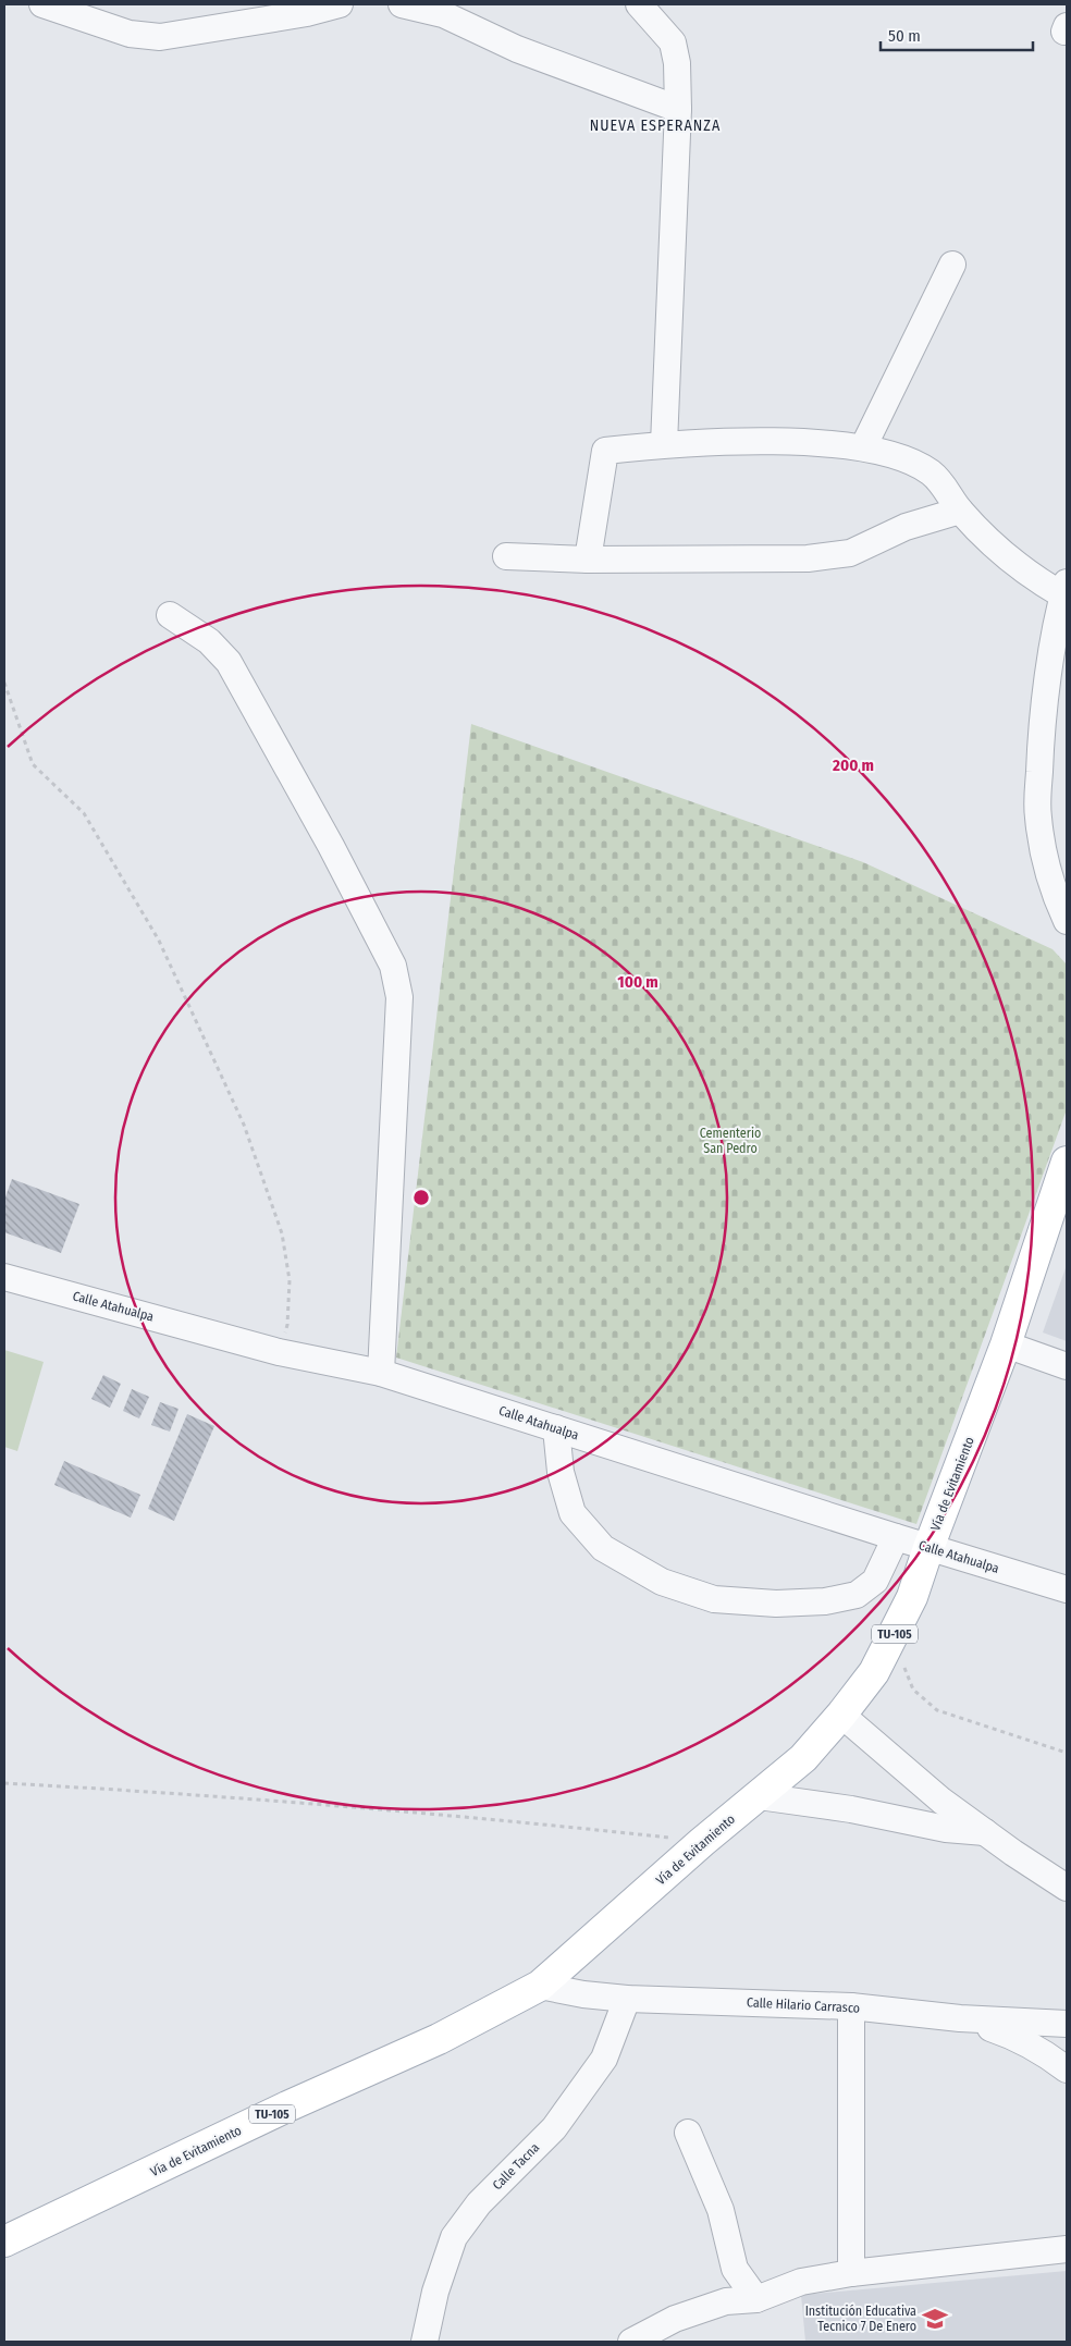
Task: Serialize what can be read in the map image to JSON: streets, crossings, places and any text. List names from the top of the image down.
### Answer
{
  "streets": {
    "main road": ["Vía de Evitamiento", "TU-105"],
    "street": ["Calle Atahualpa", "Calle Hilario Carrasco", "Calle Tacna"]
  },
  "crossings": [
    ["Calle Atahualpa", "Vía de Evitamiento"],
    ["Vía de Evitamiento", "Calle Hilario Carrasco"],
    ["Calle Hilario Carrasco", "Calle Tacna"]
  ],
  "districts": ["NUEVA ESPERANZA"],
  "parks": ["Cementerio San Pedro"],
  "places": {
    "school or university": ["Institución Educativa Tecnico 7 De Enero"]
  },
  "scale_bar": "50 m",
  "rings": ["200 m", "100 m"]
}
